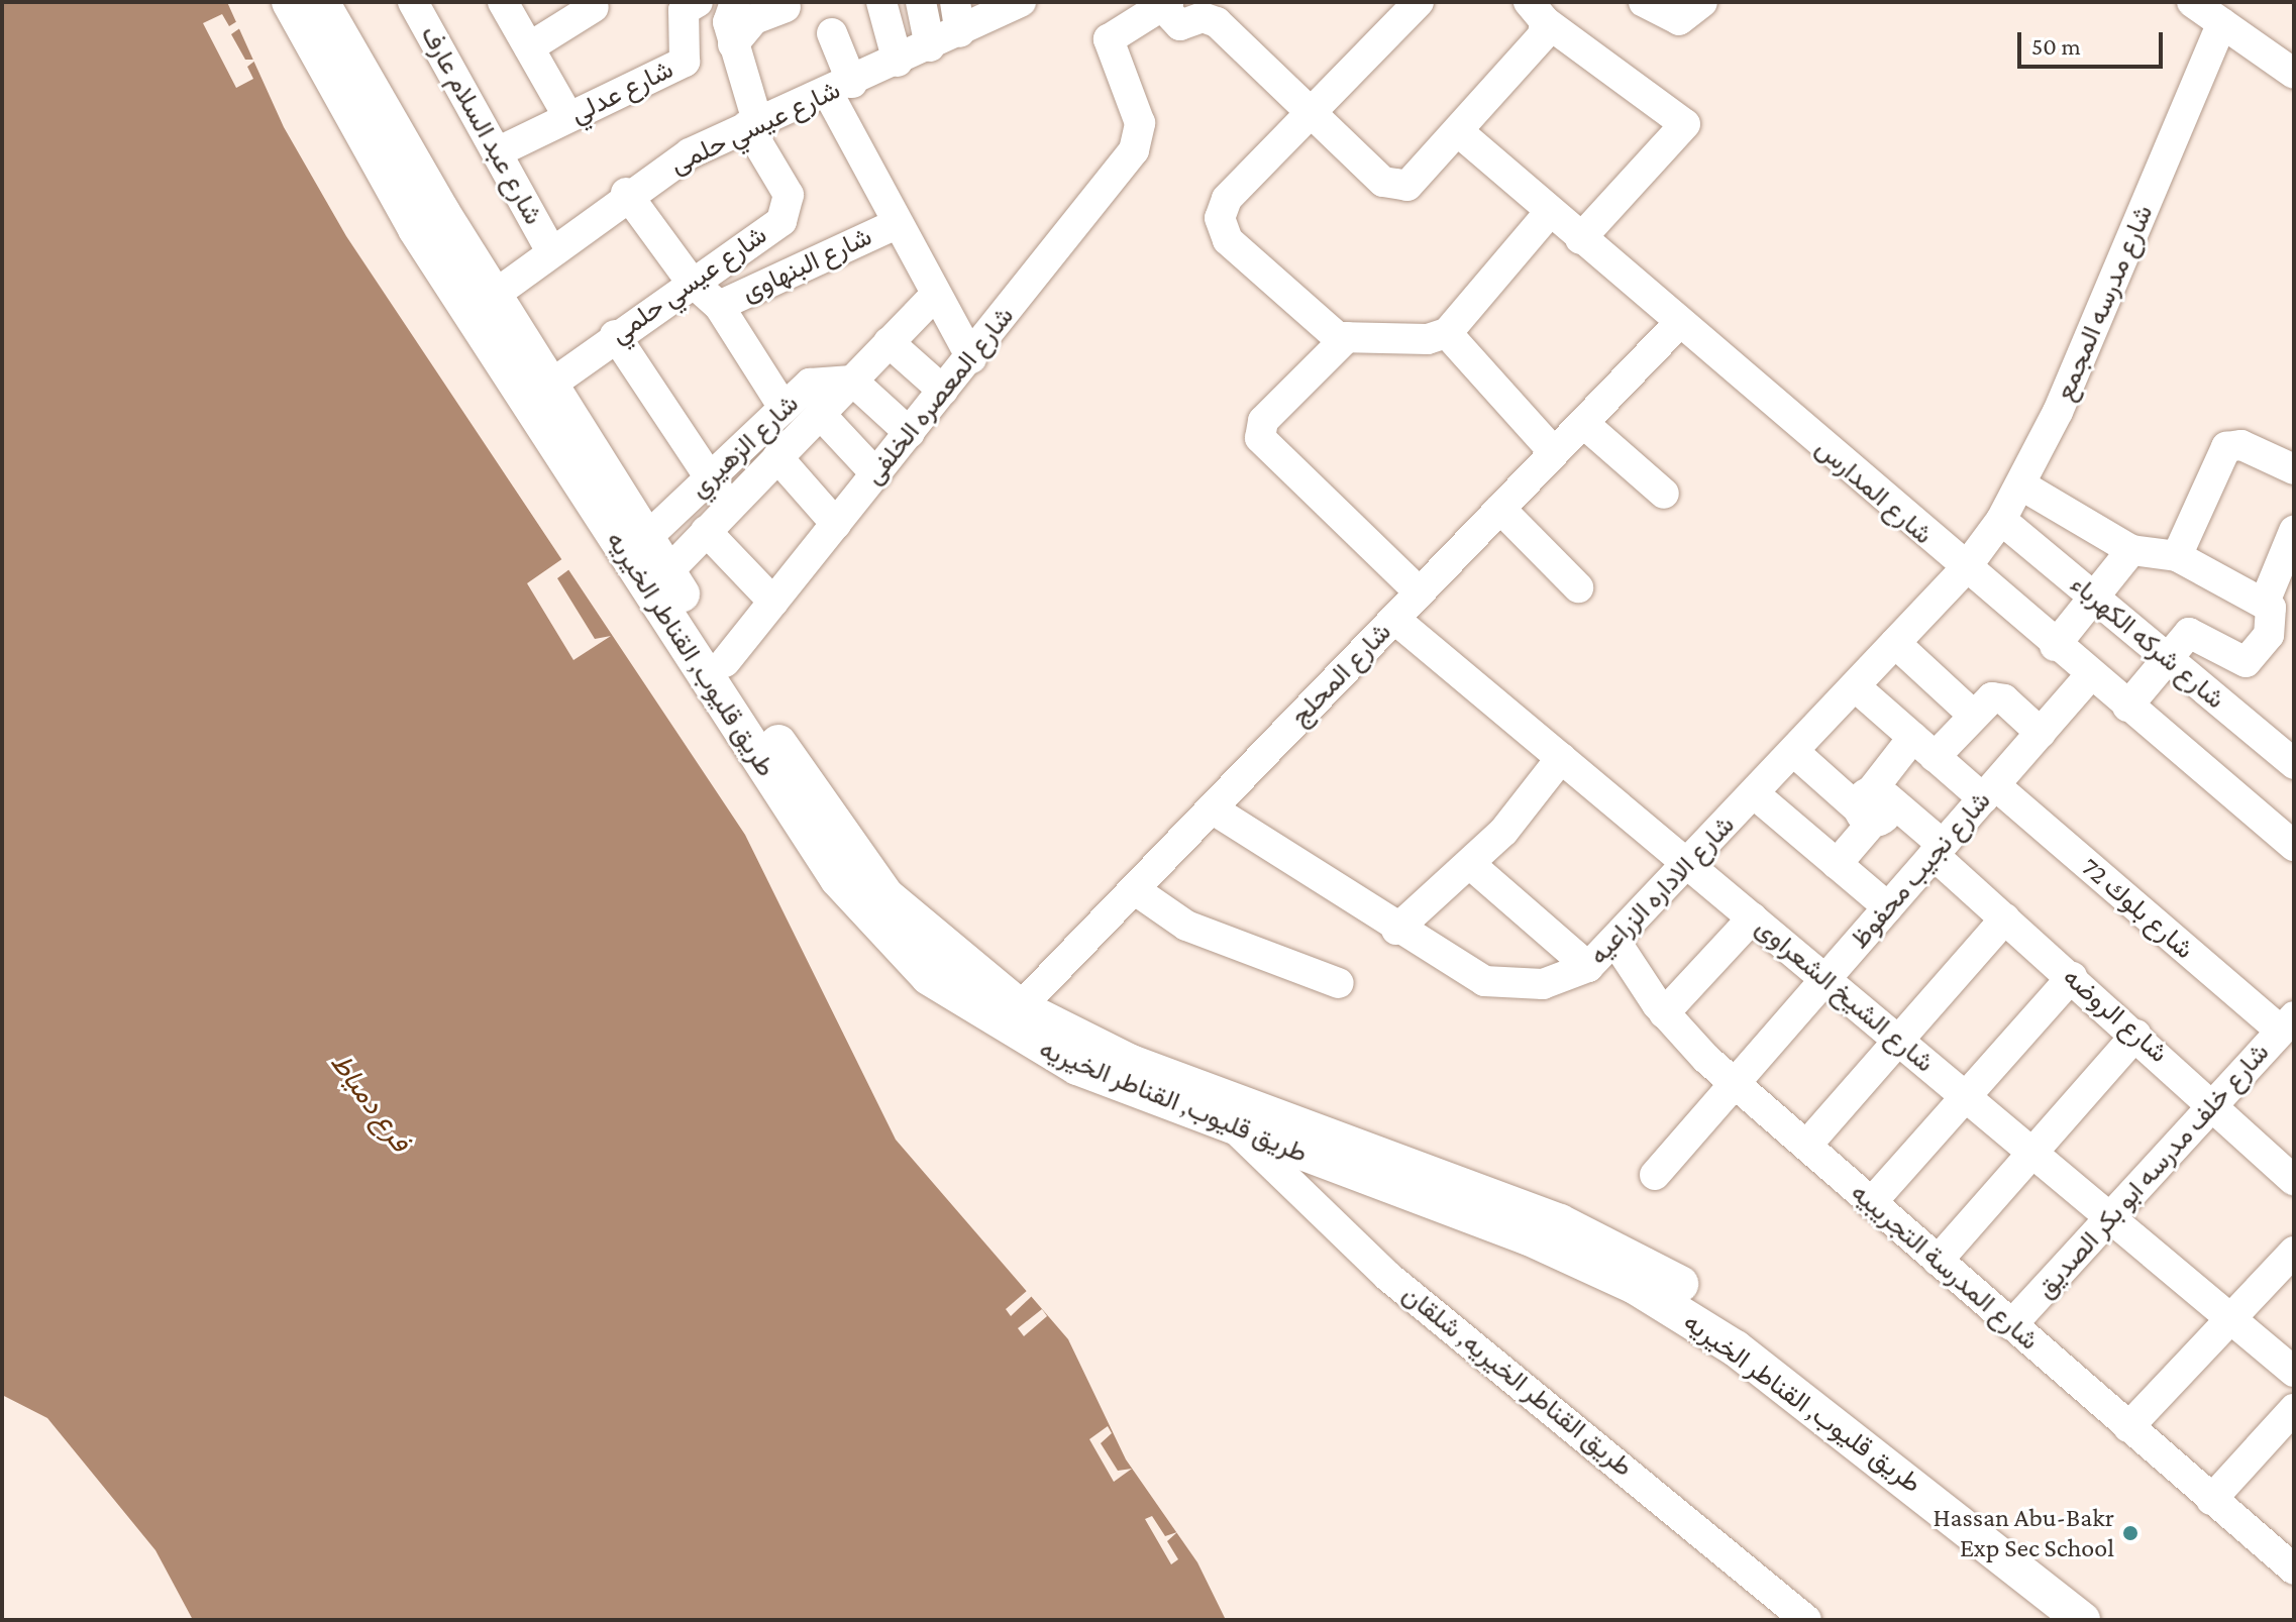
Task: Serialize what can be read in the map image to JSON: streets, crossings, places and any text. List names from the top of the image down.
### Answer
{
  "streets": {
    "main road": ["طريق قليوب, القناطر الخيريه"],
    "street": [
      "شارع عدلي",
      "شارع عبد السلام عارف",
      "شارع عيسي حلمى",
      "شارع البنهاوى",
      "شارع عيسي حلمي",
      "شارع مدرسه المجمع",
      "شارع المعصره الخلفى",
      "شارع الزهيري",
      "شارع المدارس",
      "شارع شركه الكهرباء",
      "شارع المحلج",
      "شارع نجيب محفوظ",
      "شارع الاداره الزراعيه",
      "شارع بلوك 72",
      "شارع الشيخ الشعراوى",
      "شارع الروضه",
      "شارع خلف مدرسه ابو بكر الصديق",
      "شارع المدرسة التجريبيه",
      "طريق القناطر الخيريه, شلقان"
    ]
  },
  "crossings": [
    ["شارع عدلي", "شارع عبد السلام عارف"],
    ["شارع عبد السلام عارف", "شارع عيسي حلمى"],
    ["شارع عيسي حلمى", "شارع عيسي حلمي"],
    ["شارع عيسي حلمى", "طريق قليوب, القناطر الخيريه"],
    ["شارع عيسي حلمي", "طريق قليوب, القناطر الخيريه"],
    ["شارع مدرسه المجمع", "شارع المدارس"],
    ["شارع مدرسه المجمع", "شارع شركه الكهرباء"],
    ["شارع مدرسه المجمع", "شارع الاداره الزراعيه"],
    ["شارع المعصره الخلفى", "طريق قليوب, القناطر الخيريه"],
    ["شارع الزهيري", "طريق قليوب, القناطر الخيريه"],
    ["شارع المدارس", "شارع المحلج"],
    ["شارع المدارس", "شارع نجيب محفوظ"],
    ["شارع المدارس", "شارع الاداره الزراعيه"],
    ["طريق قليوب, القناطر الخيريه", "شارع المحلج"],
    ["طريق قليوب, القناطر الخيريه", "طريق القناطر الخيريه, شلقان"],
    ["شارع المحلج", "شارع الاداره الزراعيه"],
    ["شارع المحلج", "شارع الشيخ الشعراوى"],
    ["شارع نجيب محفوظ", "شارع بلوك 72"],
    ["شارع نجيب محفوظ", "شارع الشيخ الشعراوى"],
    ["شارع نجيب محفوظ", "شارع الروضه"],
    ["شارع نجيب محفوظ", "شارع المدرسة التجريبيه"],
    ["شارع الاداره الزراعيه", "شارع بلوك 72"],
    ["شارع الاداره الزراعيه", "شارع الشيخ الشعراوى"],
    ["شارع الاداره الزراعيه", "شارع الروضه"],
    ["شارع الاداره الزراعيه", "شارع المدرسة التجريبيه"],
    ["شارع بلوك 72", "شارع خلف مدرسه ابو بكر الصديق"],
    ["شارع الشيخ الشعراوى", "شارع خلف مدرسه ابو بكر الصديق"],
    ["شارع الروضه", "شارع خلف مدرسه ابو بكر الصديق"],
    ["شارع خلف مدرسه ابو بكر الصديق", "شارع المدرسة التجريبيه"]
  ],
  "water": ["فرع دمياط"],
  "places": ["Hassan Abu-Bakr Exp Sec School"],
  "scale_bar": "50 m"
}
